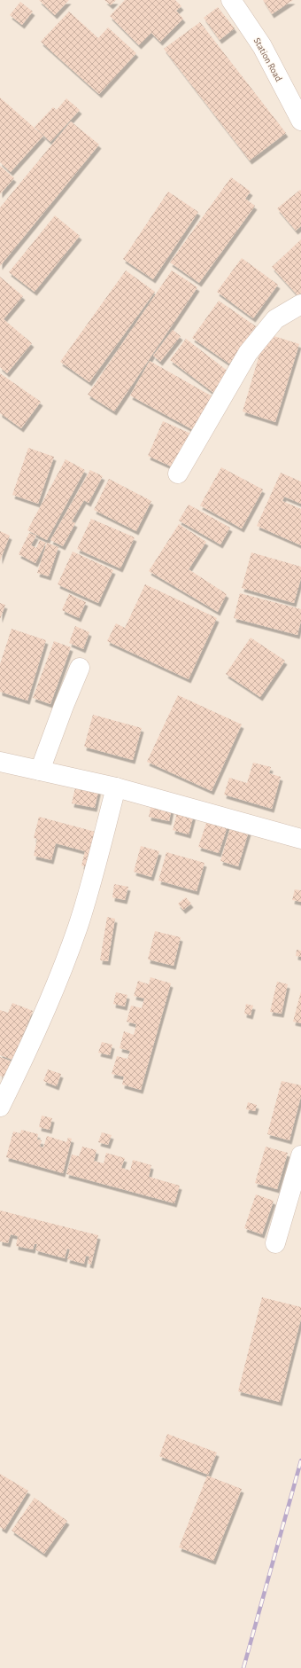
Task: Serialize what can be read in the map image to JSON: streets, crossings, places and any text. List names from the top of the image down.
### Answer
{
  "streets": {
    "street": ["Station Road"]
  }
}
